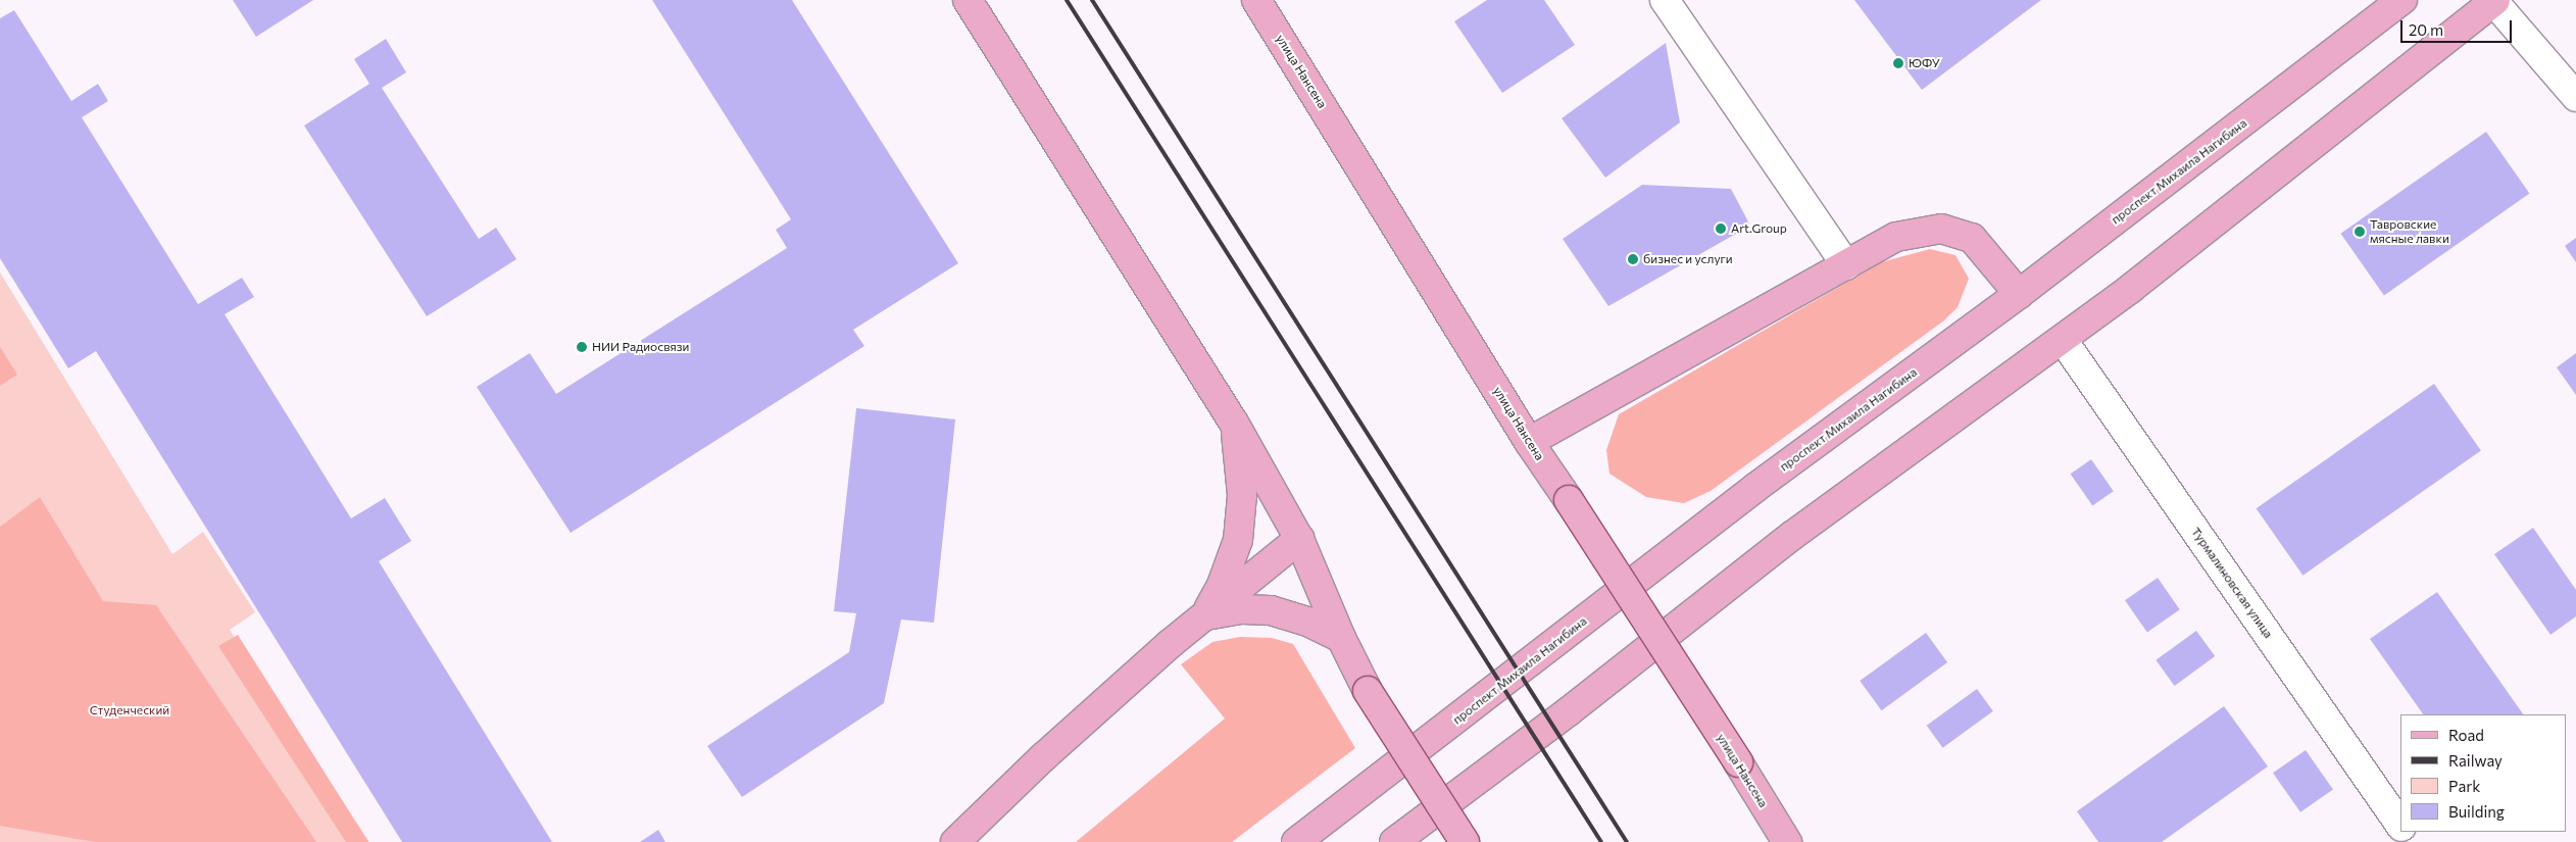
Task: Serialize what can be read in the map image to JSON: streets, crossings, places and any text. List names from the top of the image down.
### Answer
{
  "streets": {
    "main road": ["улица Нансена", "проспект Михаила Нагибина"],
    "street": ["Турмалиновская улица"]
  },
  "parks": ["Студенческий"],
  "places": [
    "ЮФУ",
    "Art.Group",
    "Тавровские мясные лавки",
    "бизнес и услуги",
    "НИИ Радиосвязи"
  ],
  "legend": [
    "Road",
    "Railway",
    "Park",
    "Building"
  ],
  "scale_bar": "20 m"
}
